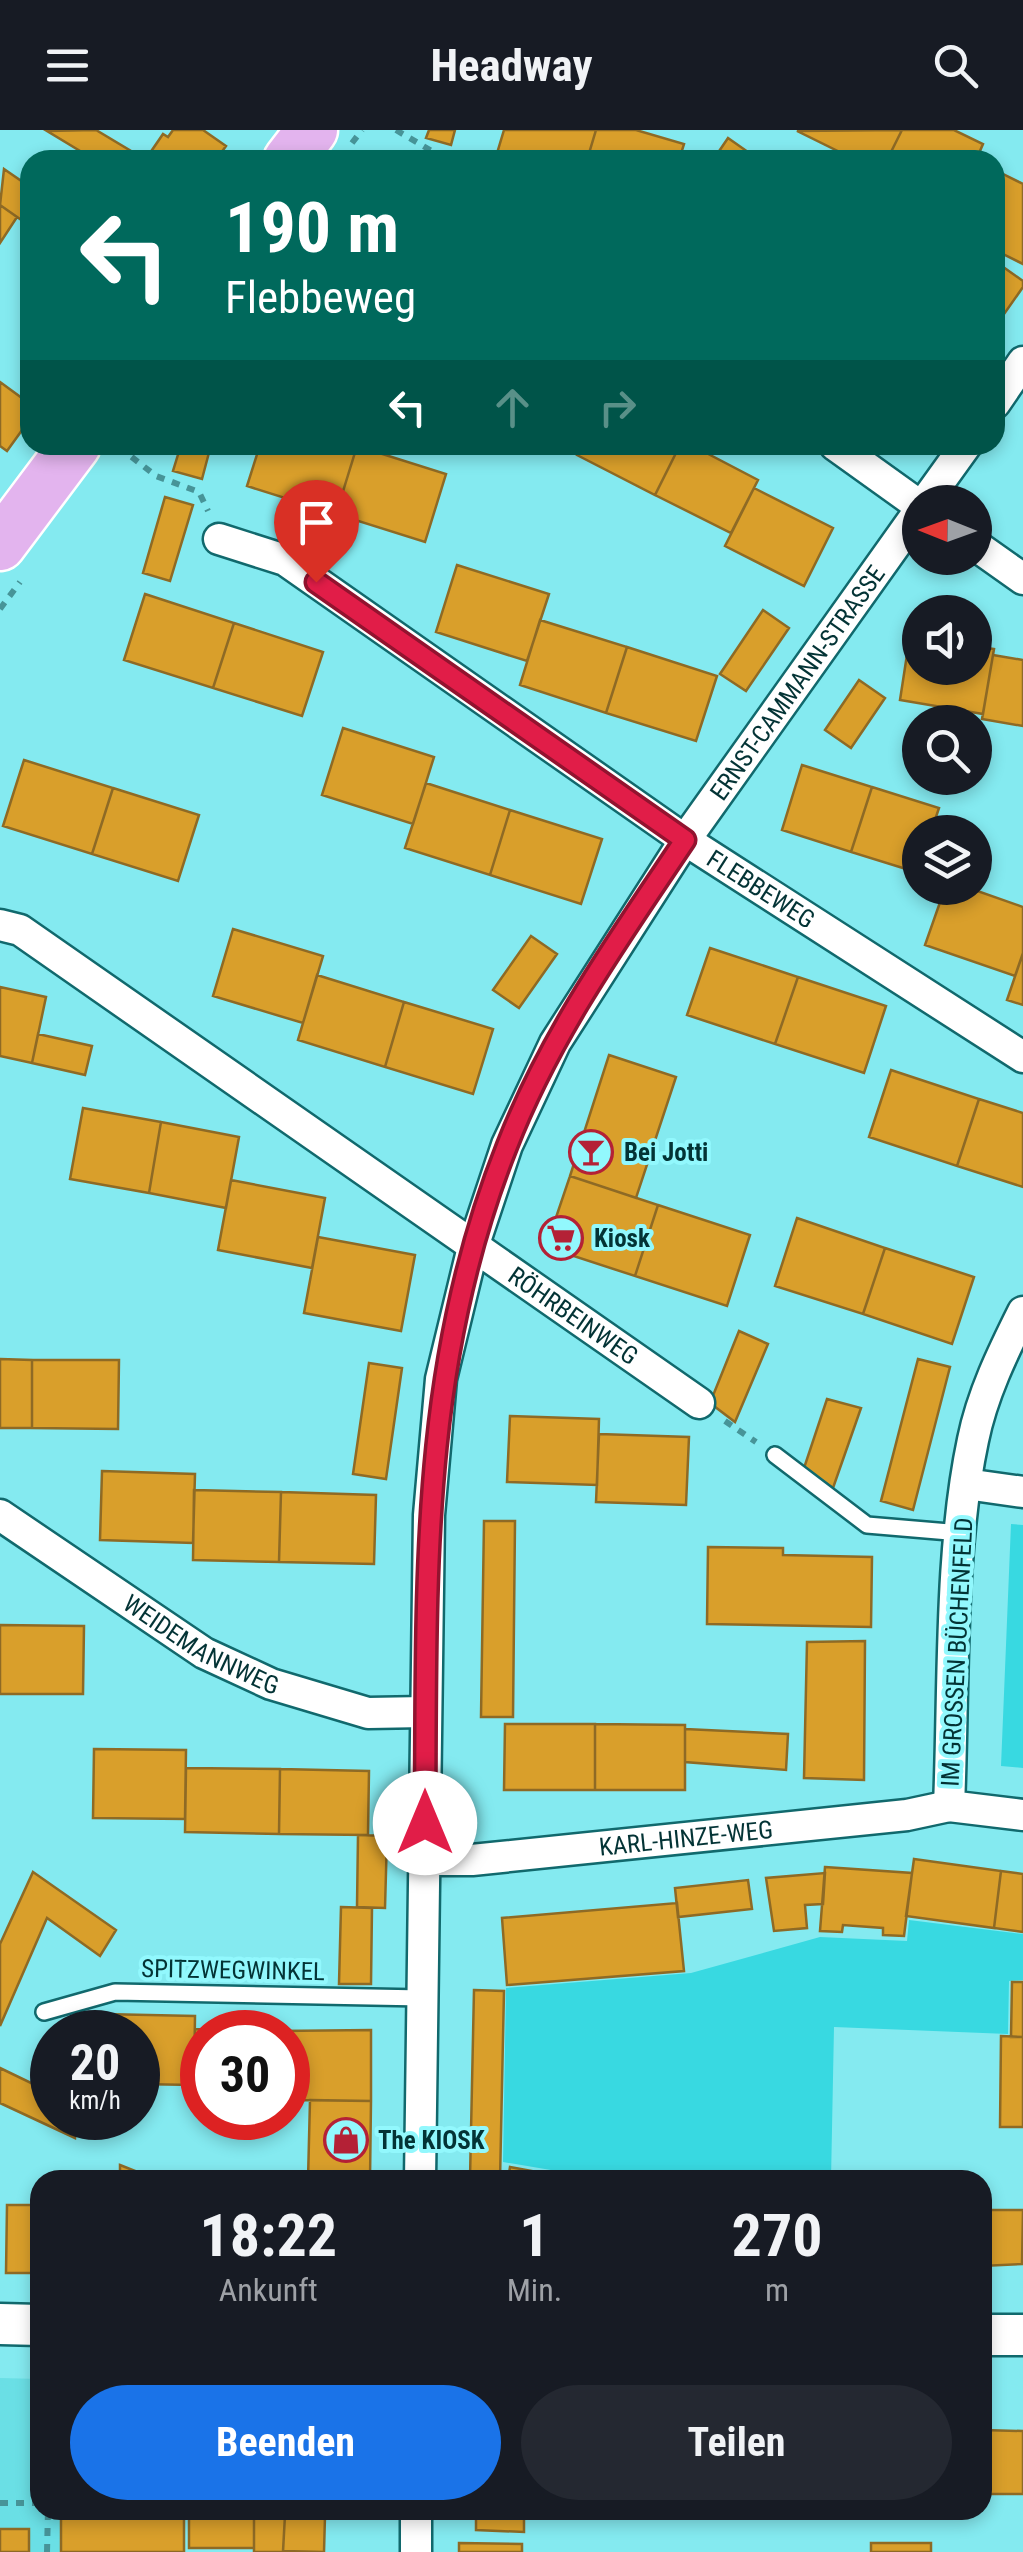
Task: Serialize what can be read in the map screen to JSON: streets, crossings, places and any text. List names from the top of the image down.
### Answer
{
  "streets": {
    "street": [
      "ERNST-CAMMANN-STRASSE",
      "FLEBBEWEG",
      "RÖHRBEINWEG",
      "WEIDEMANNWEG",
      "IM GROSSEN BÜCHENFELD",
      "KARL-HINZE-WEG"
    ],
    "lane": ["SPITZWEGWINKEL"]
  },
  "crossings": [
    ["ERNST-CAMMANN-STRASSE", "FLEBBEWEG"],
    ["ERNST-CAMMANN-STRASSE", "RÖHRBEINWEG"],
    ["ERNST-CAMMANN-STRASSE", "WEIDEMANNWEG"],
    ["ERNST-CAMMANN-STRASSE", "KARL-HINZE-WEG"],
    ["ERNST-CAMMANN-STRASSE", "SPITZWEGWINKEL"],
    ["IM GROSSEN BÜCHENFELD", "KARL-HINZE-WEG"]
  ],
  "places": {
    "bar": ["Bei Jotti"],
    "supermarket": ["Kiosk"],
    "shop": ["The KIOSK"]
  },
  "north": "left",
  "page": {
    "header": "Headway",
    "turn": ["190 m", "Flebbeweg"],
    "speed": "20 km/h",
    "limit": "30",
    "eta": [
      "18:22",
      "Ankunft",
      "1",
      "Min.",
      "270",
      "m"
    ],
    "buttons": ["Beenden", "Teilen"]
  }
}
